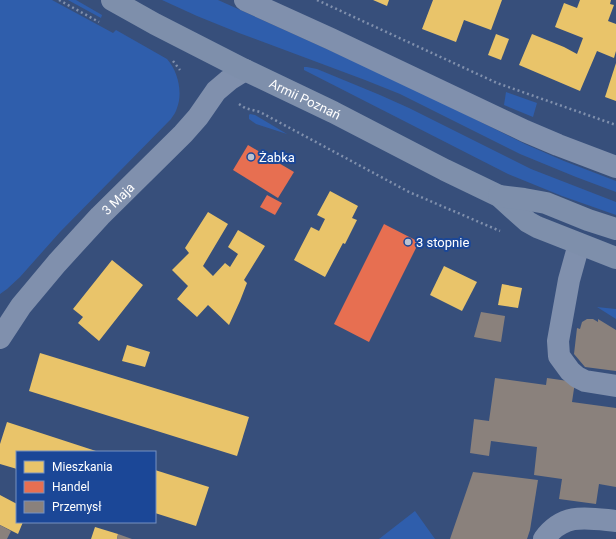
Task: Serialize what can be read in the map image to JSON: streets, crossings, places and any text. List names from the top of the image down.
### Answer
{
  "streets": {
    "main road": ["Armii Poznań"],
    "street": ["3 Maja"]
  },
  "crossings": [
    ["Armii Poznań", "3 Maja"]
  ],
  "places": ["Żabka", "3 stopnie"],
  "legend": ["Mieszkania", "Handel", "Przemysł"]
}
